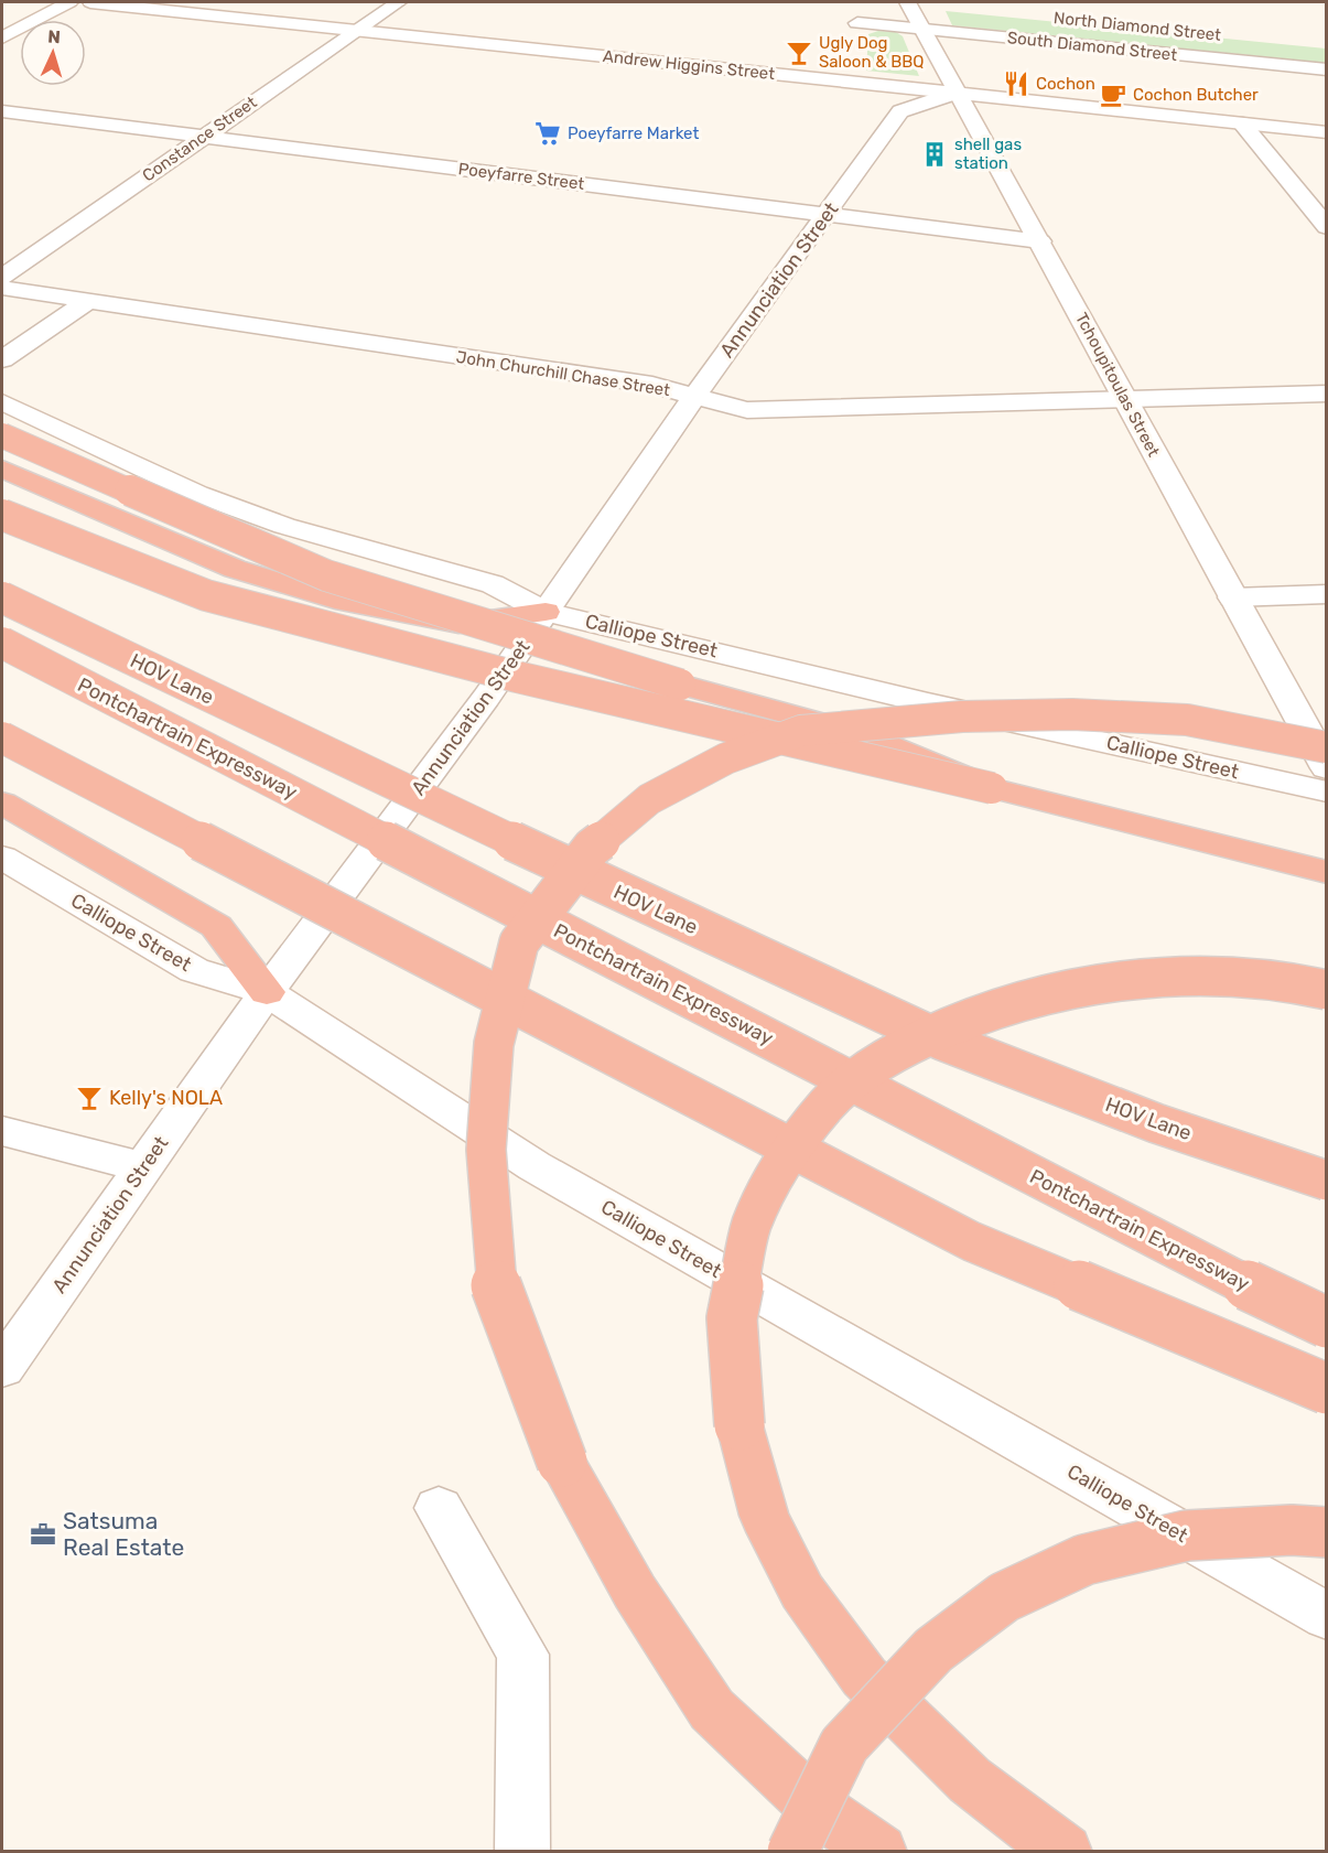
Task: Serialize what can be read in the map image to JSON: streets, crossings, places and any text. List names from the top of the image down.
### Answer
{
  "streets": {
    "highway": ["HOV Lane", "Pontchartrain Expressway"],
    "street": [
      "South Diamond Street",
      "Andrew Higgins Street",
      "Constance Street",
      "Poeyfarre Street",
      "Annunciation Street",
      "John Churchill Chase Street",
      "Tchoupitoulas Street",
      "Calliope Street"
    ]
  },
  "crossings": [
    ["South Diamond Street", "Tchoupitoulas Street"],
    ["Andrew Higgins Street", "Constance Street"],
    ["Andrew Higgins Street", "Annunciation Street"],
    ["Andrew Higgins Street", "Tchoupitoulas Street"],
    ["Constance Street", "Poeyfarre Street"],
    ["Poeyfarre Street", "Annunciation Street"],
    ["Poeyfarre Street", "Tchoupitoulas Street"],
    ["Annunciation Street", "John Churchill Chase Street"],
    ["Annunciation Street", "Tchoupitoulas Street"],
    ["Annunciation Street", "Calliope Street"],
    ["John Churchill Chase Street", "Tchoupitoulas Street"]
  ],
  "places": {
    "bar": ["Ugly Dog Saloon & BBQ", "Kelly's NOLA"],
    "restaurant": ["Cochon"],
    "cafe": ["Cochon Butcher"],
    "supermarket": ["Poeyfarre Market"],
    "building": ["shell gas station"],
    "office": ["Satsuma Real Estate"]
  },
  "north": "top"
}
